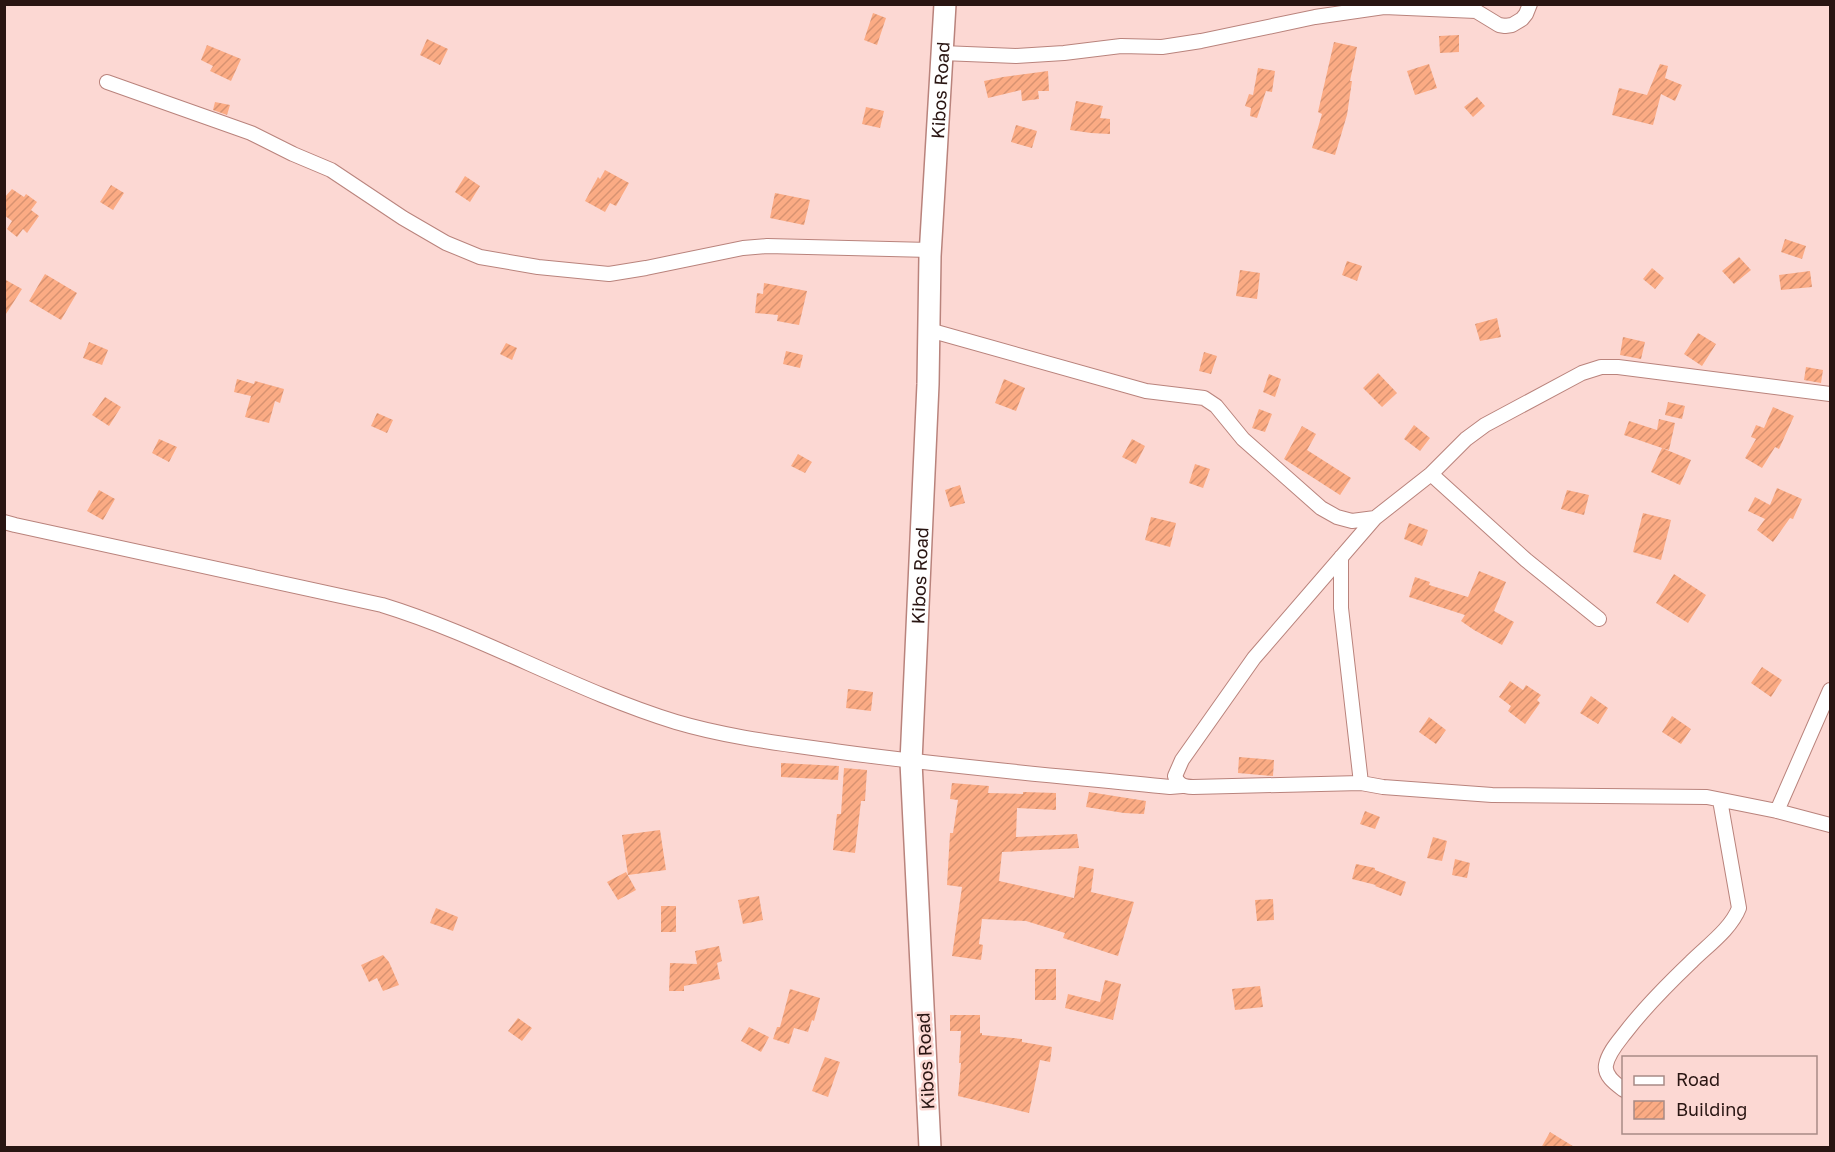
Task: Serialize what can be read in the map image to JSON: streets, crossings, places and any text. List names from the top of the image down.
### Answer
{
  "streets": {
    "main road": ["Kibos Road"]
  },
  "legend": ["Road", "Building"]
}
